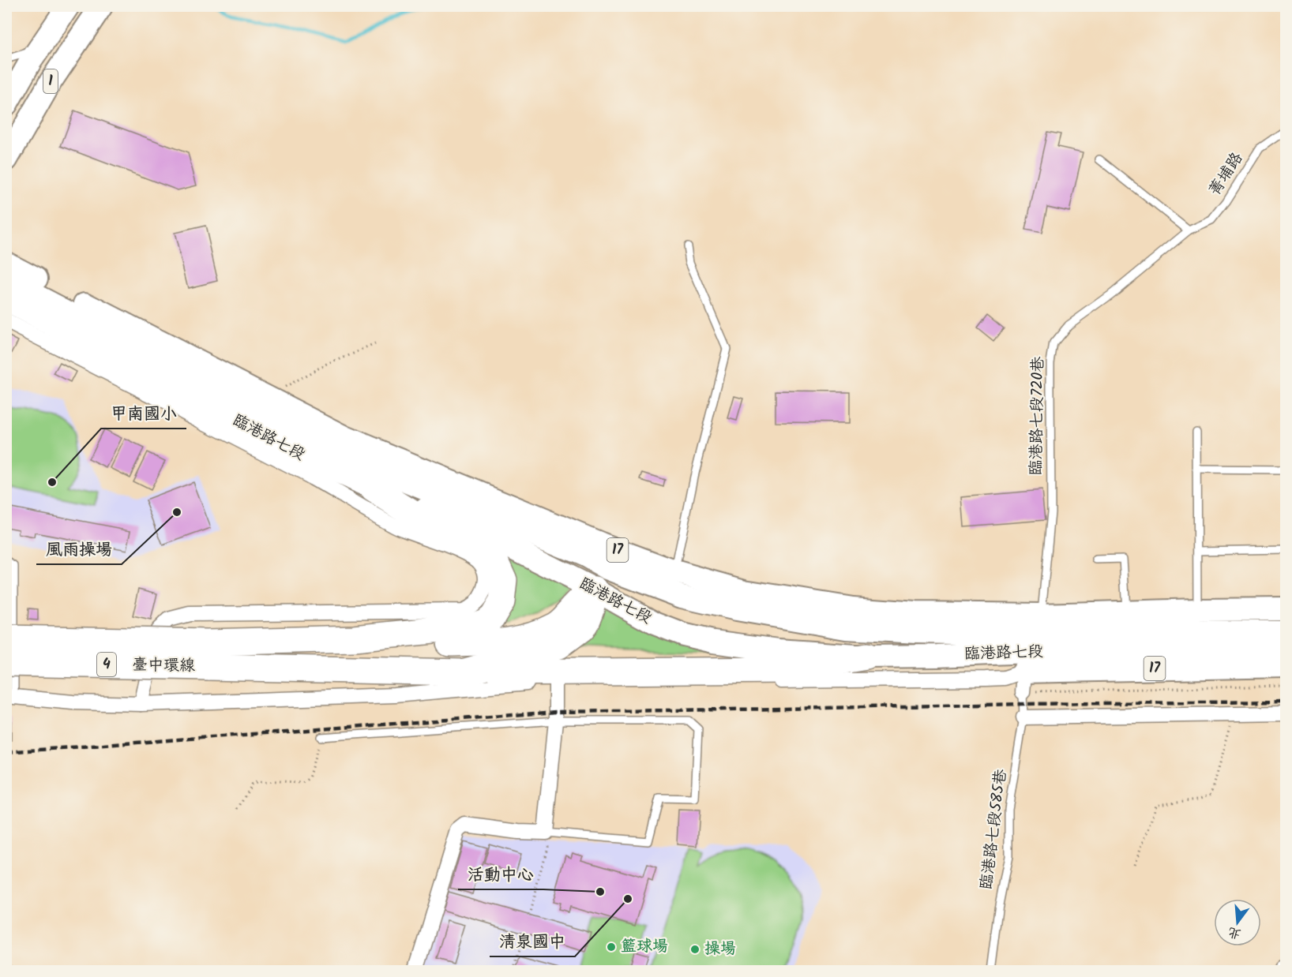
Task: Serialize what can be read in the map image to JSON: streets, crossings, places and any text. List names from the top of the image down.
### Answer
{
  "streets": {
    "highway": ["4", "臺中環線"],
    "main road": ["1", "臨港路七段", "17"],
    "lane": ["菁埔路", "臨港路七段720巷", "臨港路七段585巷"]
  },
  "crossings": [
    ["菁埔路", "臨港路七段720巷"],
    ["臨港路七段720巷", "臨港路七段"],
    ["臨港路七段720巷", "臨港路七段585巷"],
    ["臨港路七段", "臨港路七段585巷"]
  ],
  "places": [
    "甲南國小",
    "風雨操場",
    "活動中心",
    "清泉國中",
    "籃球場",
    "操場"
  ],
  "north": "bottom"
}
